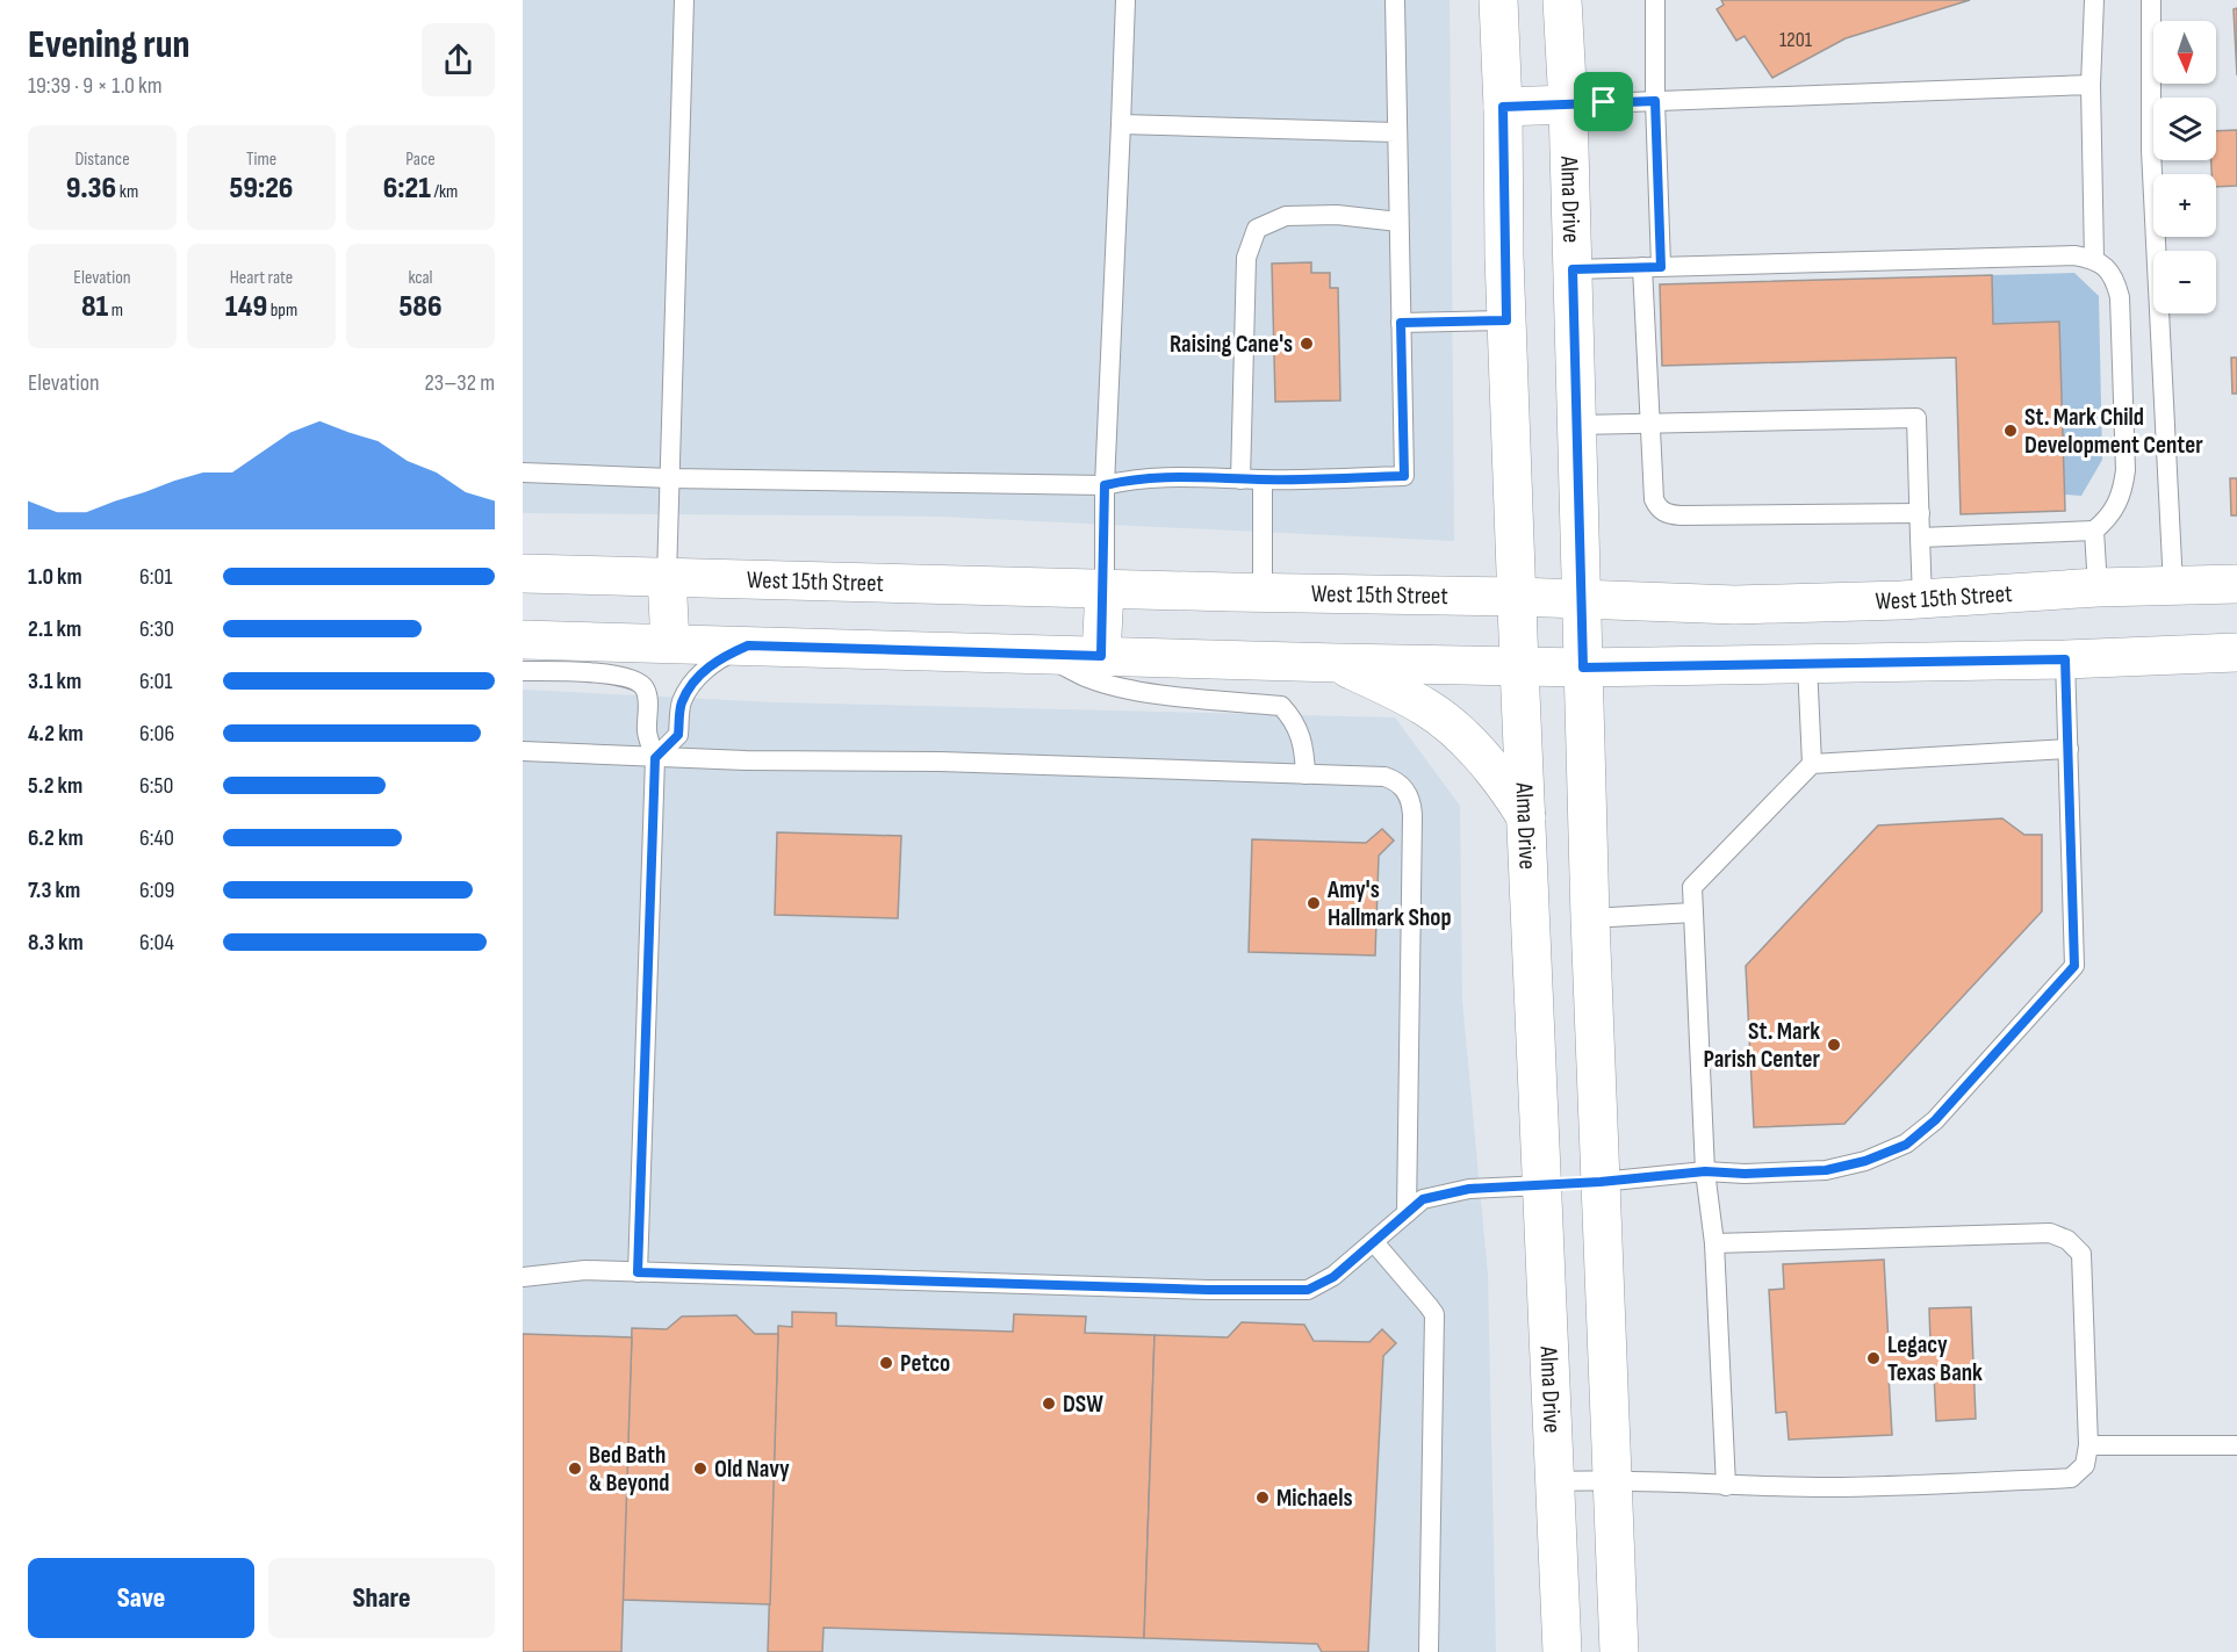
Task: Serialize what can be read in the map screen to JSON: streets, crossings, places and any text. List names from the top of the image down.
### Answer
{
  "streets": {
    "main road": ["Alma Drive", "West 15th Street"]
  },
  "crossings": [
    ["Alma Drive", "West 15th Street"]
  ],
  "places": [
    "Raising Cane's",
    "St. Mark Child Development Center",
    "Amy's Hallmark Shop",
    "St. Mark Parish Center",
    "Legacy Texas Bank",
    "Petco",
    "DSW",
    "Bed Bath & Beyond",
    "Old Navy",
    "Michaels"
  ],
  "house_numbers": ["1201"],
  "north": "bottom",
  "page": {
    "heading": ["Evening run", "19:39 · 9 × 1.0 km"],
    "map_buttons": ["+", "−"],
    "stats": [
      ["Distance", "9.36 km"],
      ["Time", "59:26"],
      ["Pace", "6:21 /km"],
      ["Elevation", "81 m"],
      ["Heart rate", "149 bpm"],
      ["kcal", "586"]
    ],
    "chart": ["Elevation", "23–32 m"],
    "list": [
      {
        "name": "1.0 km",
        "note": "6:01"
      },
      {
        "name": "2.1 km",
        "note": "6:30"
      },
      {
        "name": "3.1 km",
        "note": "6:01"
      },
      {
        "name": "4.2 km",
        "note": "6:06"
      },
      {
        "name": "5.2 km",
        "note": "6:50"
      },
      {
        "name": "6.2 km",
        "note": "6:40"
      },
      {
        "name": "7.3 km",
        "note": "6:09"
      },
      {
        "name": "8.3 km",
        "note": "6:04"
      }
    ],
    "buttons": ["Save", "Share"]
  }
}
